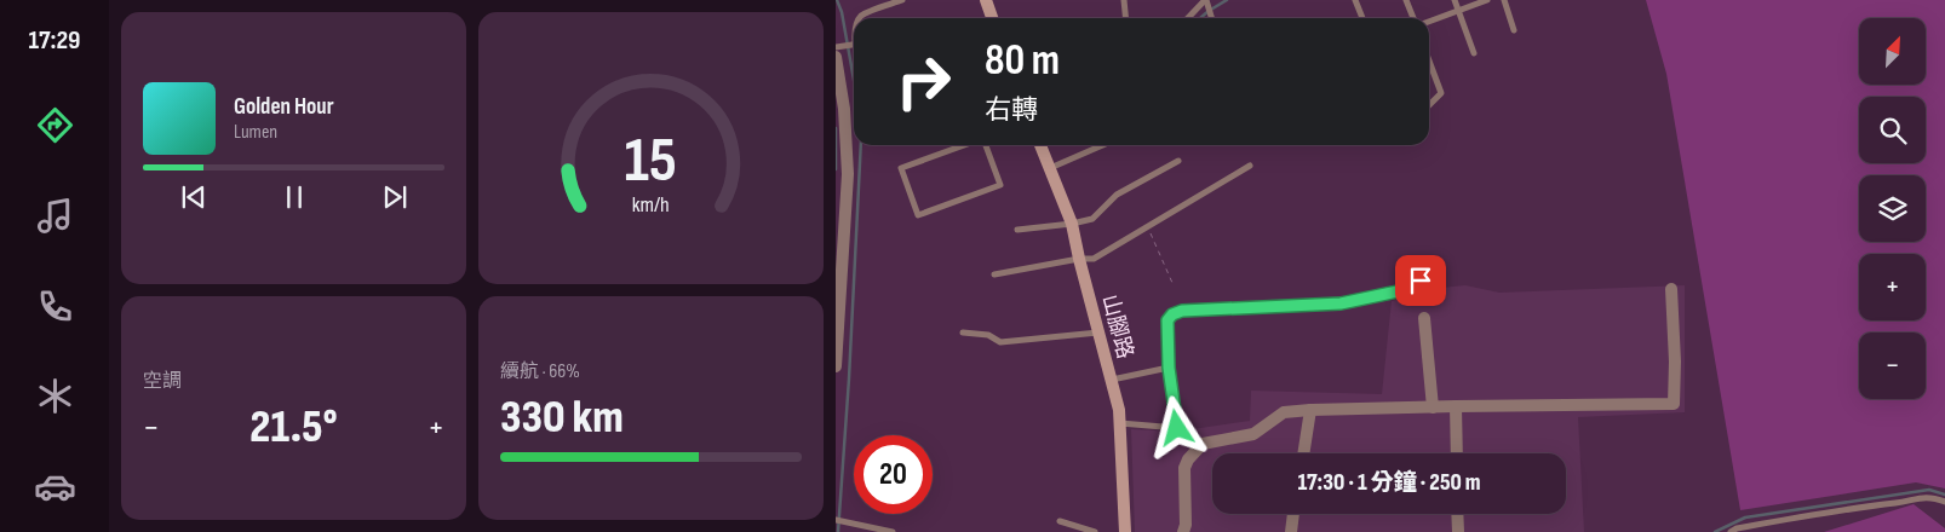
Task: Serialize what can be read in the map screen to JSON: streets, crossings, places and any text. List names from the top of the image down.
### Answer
{
  "streets": {
    "main road": ["山腳路"]
  },
  "north": "top right",
  "page": {
    "tabs": "17:29",
    "map_buttons": ["+", "−"],
    "turn": ["80 m", "右轉"],
    "song": ["Golden Hour", "Lumen"],
    "tile": [
      "空調",
      ["續航 · 66%", "330 km"]
    ],
    "heat": ["−", "21.5°", "+"],
    "limit": "20",
    "trip": "17:30 · 1 分鐘 · 250 m",
    "gauge": ["15", "km/h"]
  }
}
